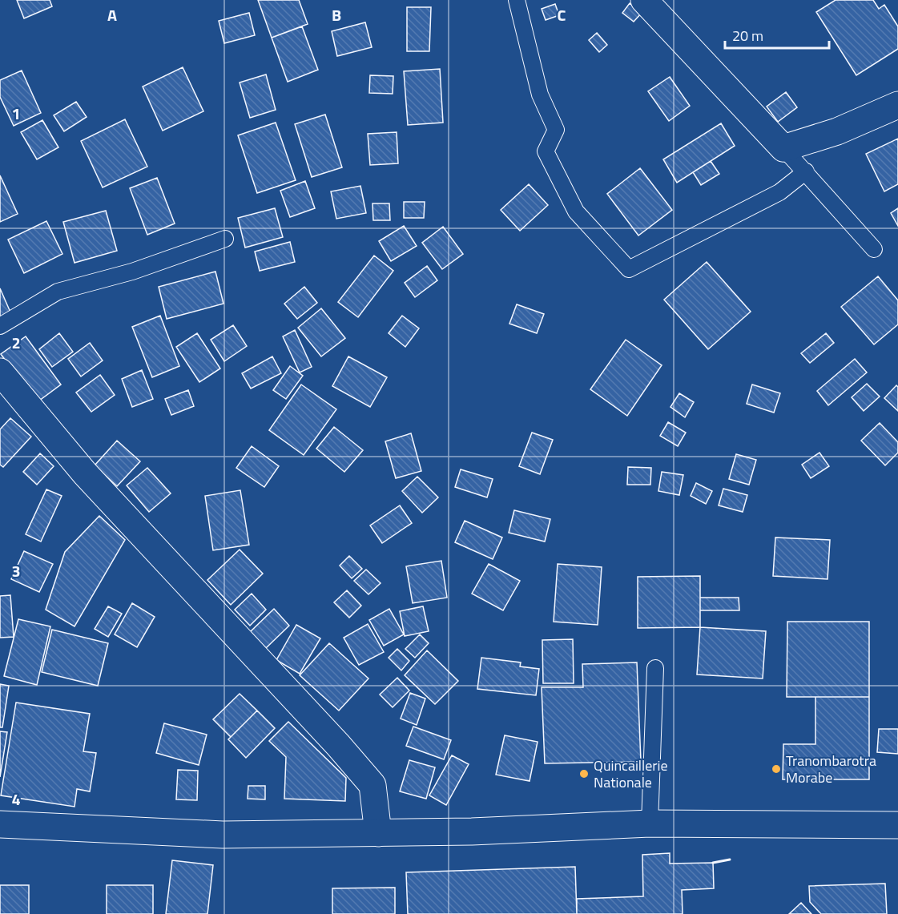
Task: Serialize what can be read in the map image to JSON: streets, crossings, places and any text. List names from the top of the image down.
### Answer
{
  "places": ["Tranombarotra Morabe", "Quincaillerie Nationale"],
  "scale_bar": "20 m",
  "grid": {
    "columns": ["A", "B", "C"],
    "rows": [
      "1",
      "2",
      "3",
      "4"
    ]
  }
}
